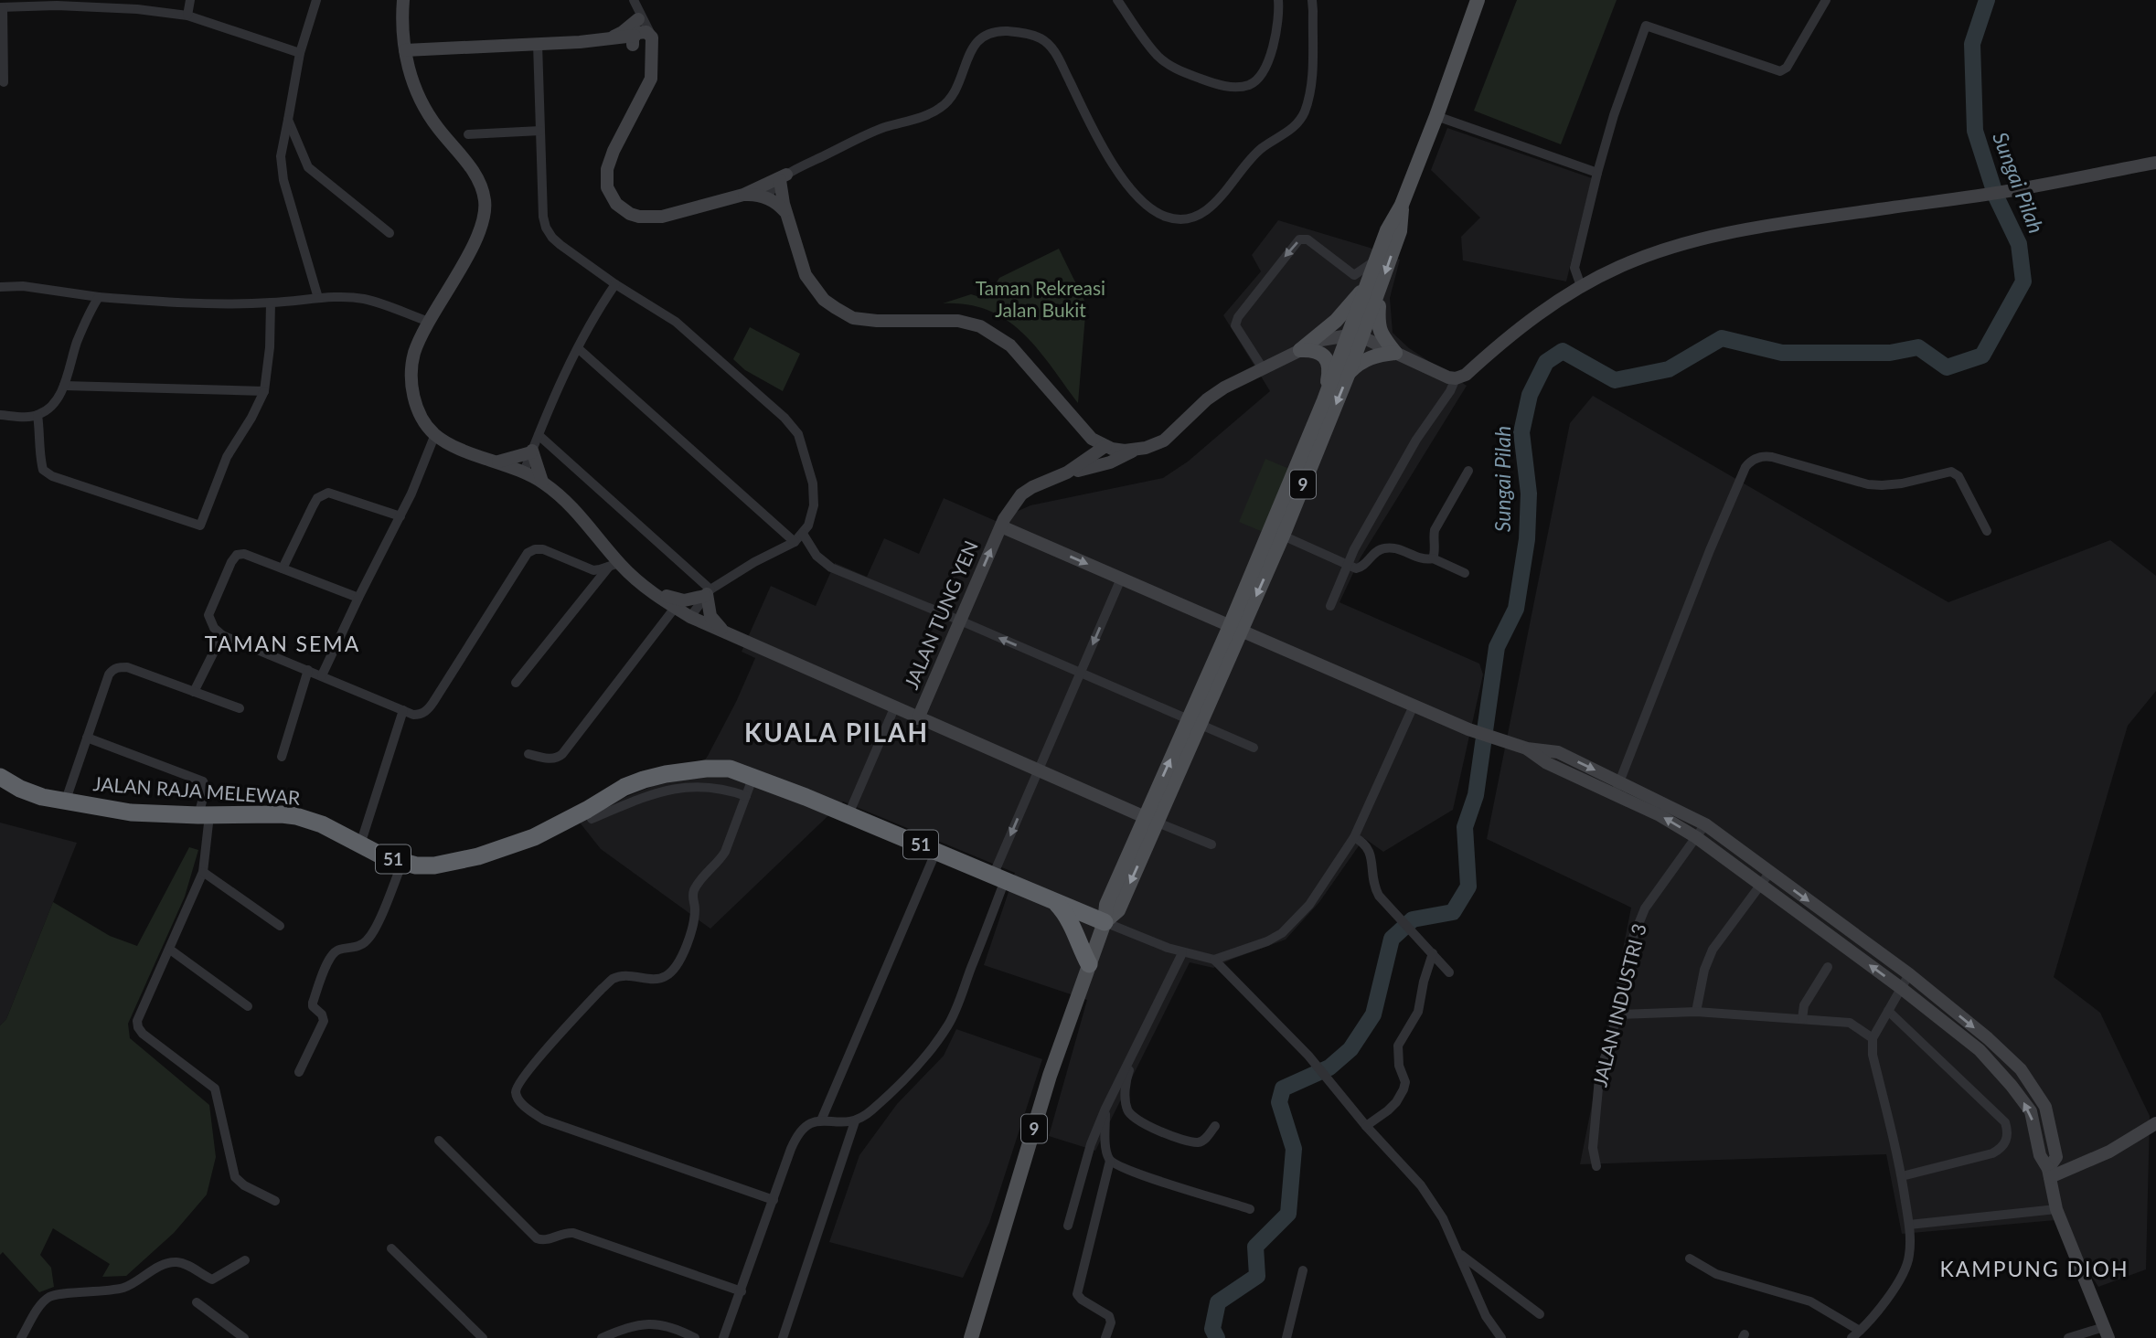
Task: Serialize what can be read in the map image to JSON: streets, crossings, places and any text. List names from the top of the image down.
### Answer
{
  "streets": {
    "highway": ["JALAN RAJA MELEWAR", "51"],
    "main road": ["9"],
    "street": ["JALAN TUNG YEN", "JALAN INDUSTRI 3"]
  },
  "crossings": [
    ["9", "JALAN RAJA MELEWAR"]
  ],
  "districts": ["TAMAN SEMA", "KUALA PILAH", "KAMPUNG DIOH"],
  "water": ["Sungai Pilah"],
  "parks": ["Taman Rekreasi Jalan Bukit"]
}
